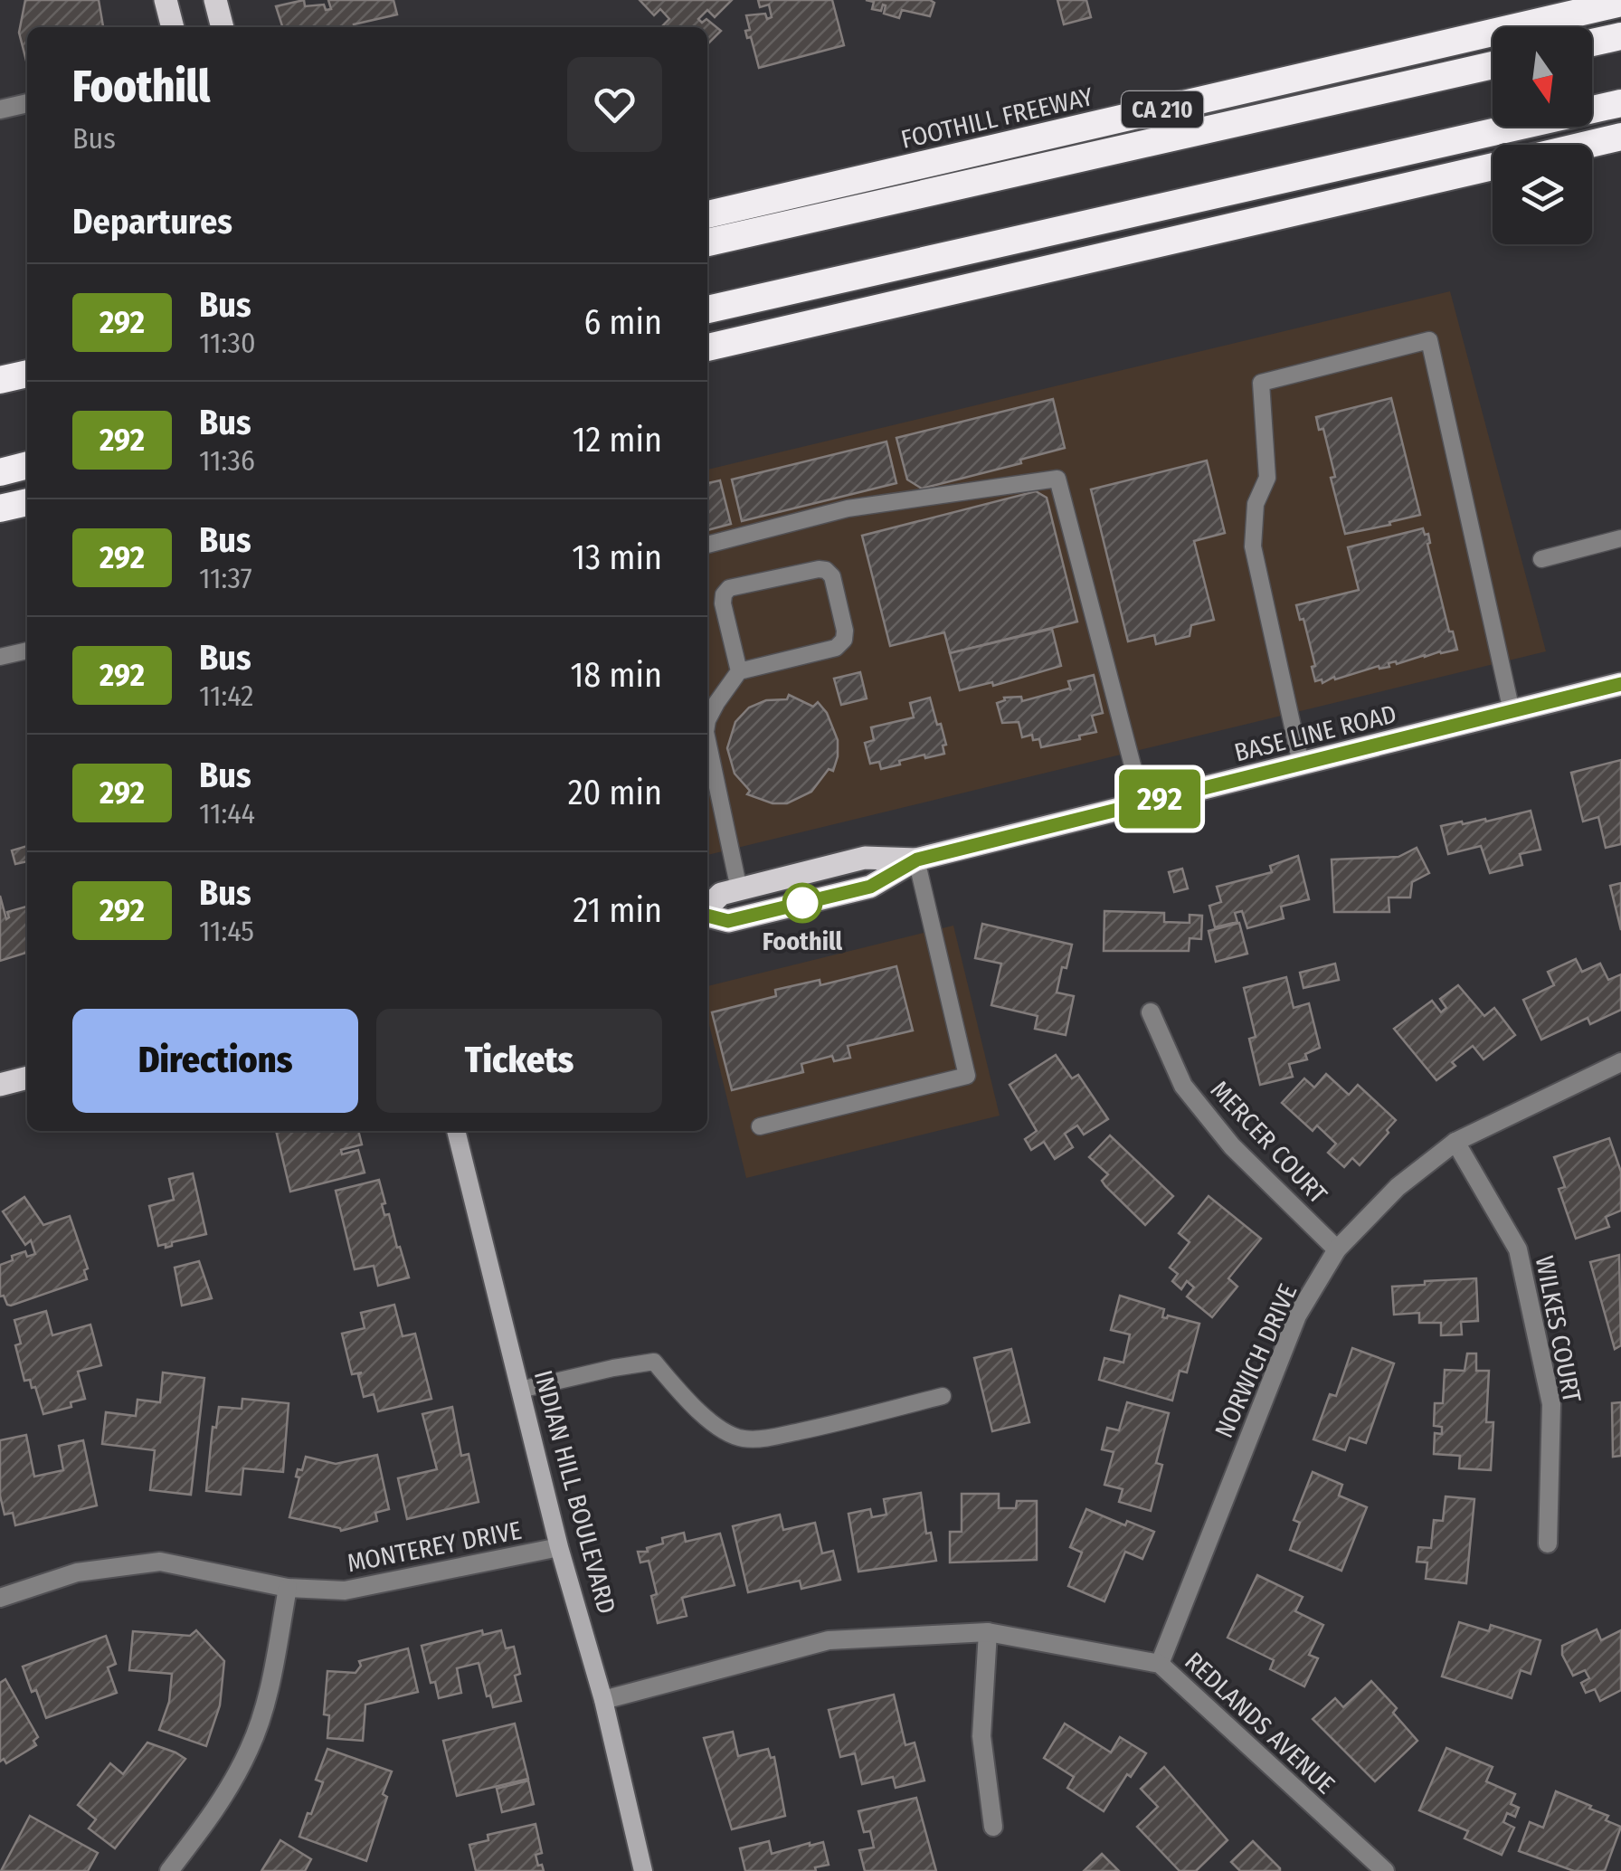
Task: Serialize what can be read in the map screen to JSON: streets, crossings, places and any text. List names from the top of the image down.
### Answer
{
  "streets": {
    "highway": ["CA 210", "FOOTHILL FREEWAY"],
    "main road": ["BASE LINE ROAD"],
    "street": [
      "MERCER COURT",
      "WILKES COURT",
      "NORWICH DRIVE",
      "INDIAN HILL BOULEVARD",
      "MONTEREY DRIVE",
      "REDLANDS AVENUE"
    ]
  },
  "crossings": [
    ["MERCER COURT", "NORWICH DRIVE"],
    ["WILKES COURT", "NORWICH DRIVE"],
    ["NORWICH DRIVE", "REDLANDS AVENUE"],
    ["INDIAN HILL BOULEVARD", "MONTEREY DRIVE"],
    ["INDIAN HILL BOULEVARD", "REDLANDS AVENUE"]
  ],
  "places": ["Foothill"],
  "lines": ["bus line 292"],
  "north": "bottom",
  "page": {
    "on_map": "292",
    "heading": [
      ["Foothill", "Bus"],
      "Departures"
    ],
    "list": [
      {
        "mark": "292",
        "name": "Bus",
        "note": "11:30",
        "value": "6 min"
      },
      {
        "mark": "292",
        "name": "Bus",
        "note": "11:36",
        "value": "12 min"
      },
      {
        "mark": "292",
        "name": "Bus",
        "note": "11:37",
        "value": "13 min"
      },
      {
        "mark": "292",
        "name": "Bus",
        "note": "11:42",
        "value": "18 min"
      },
      {
        "mark": "292",
        "name": "Bus",
        "note": "11:44",
        "value": "20 min"
      },
      {
        "mark": "292",
        "name": "Bus",
        "note": "11:45",
        "value": "21 min"
      }
    ],
    "buttons": ["Directions", "Tickets"]
  }
}
